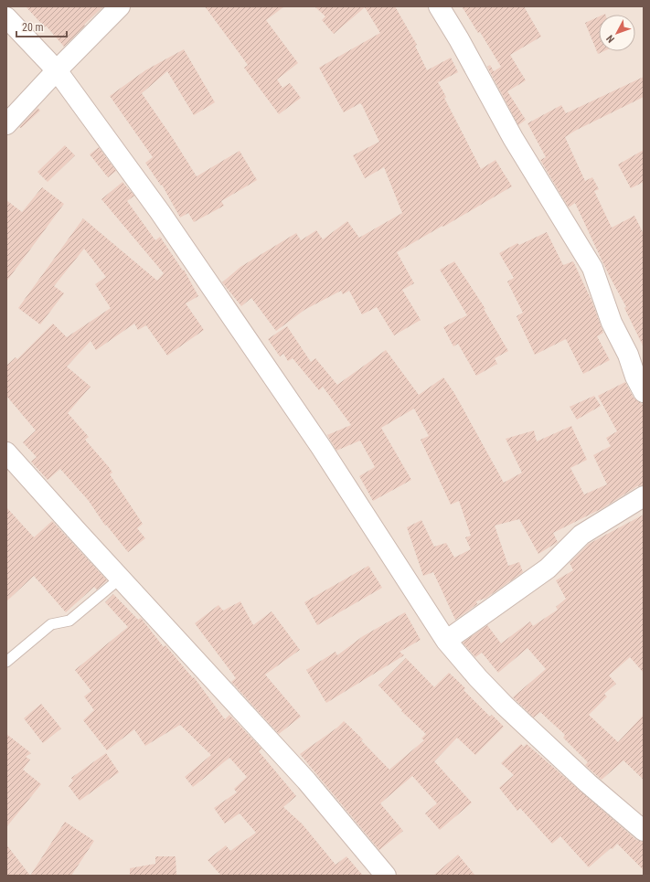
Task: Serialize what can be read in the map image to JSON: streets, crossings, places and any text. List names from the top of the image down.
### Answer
{
  "scale_bar": "20 m",
  "north": "bottom left"
}
